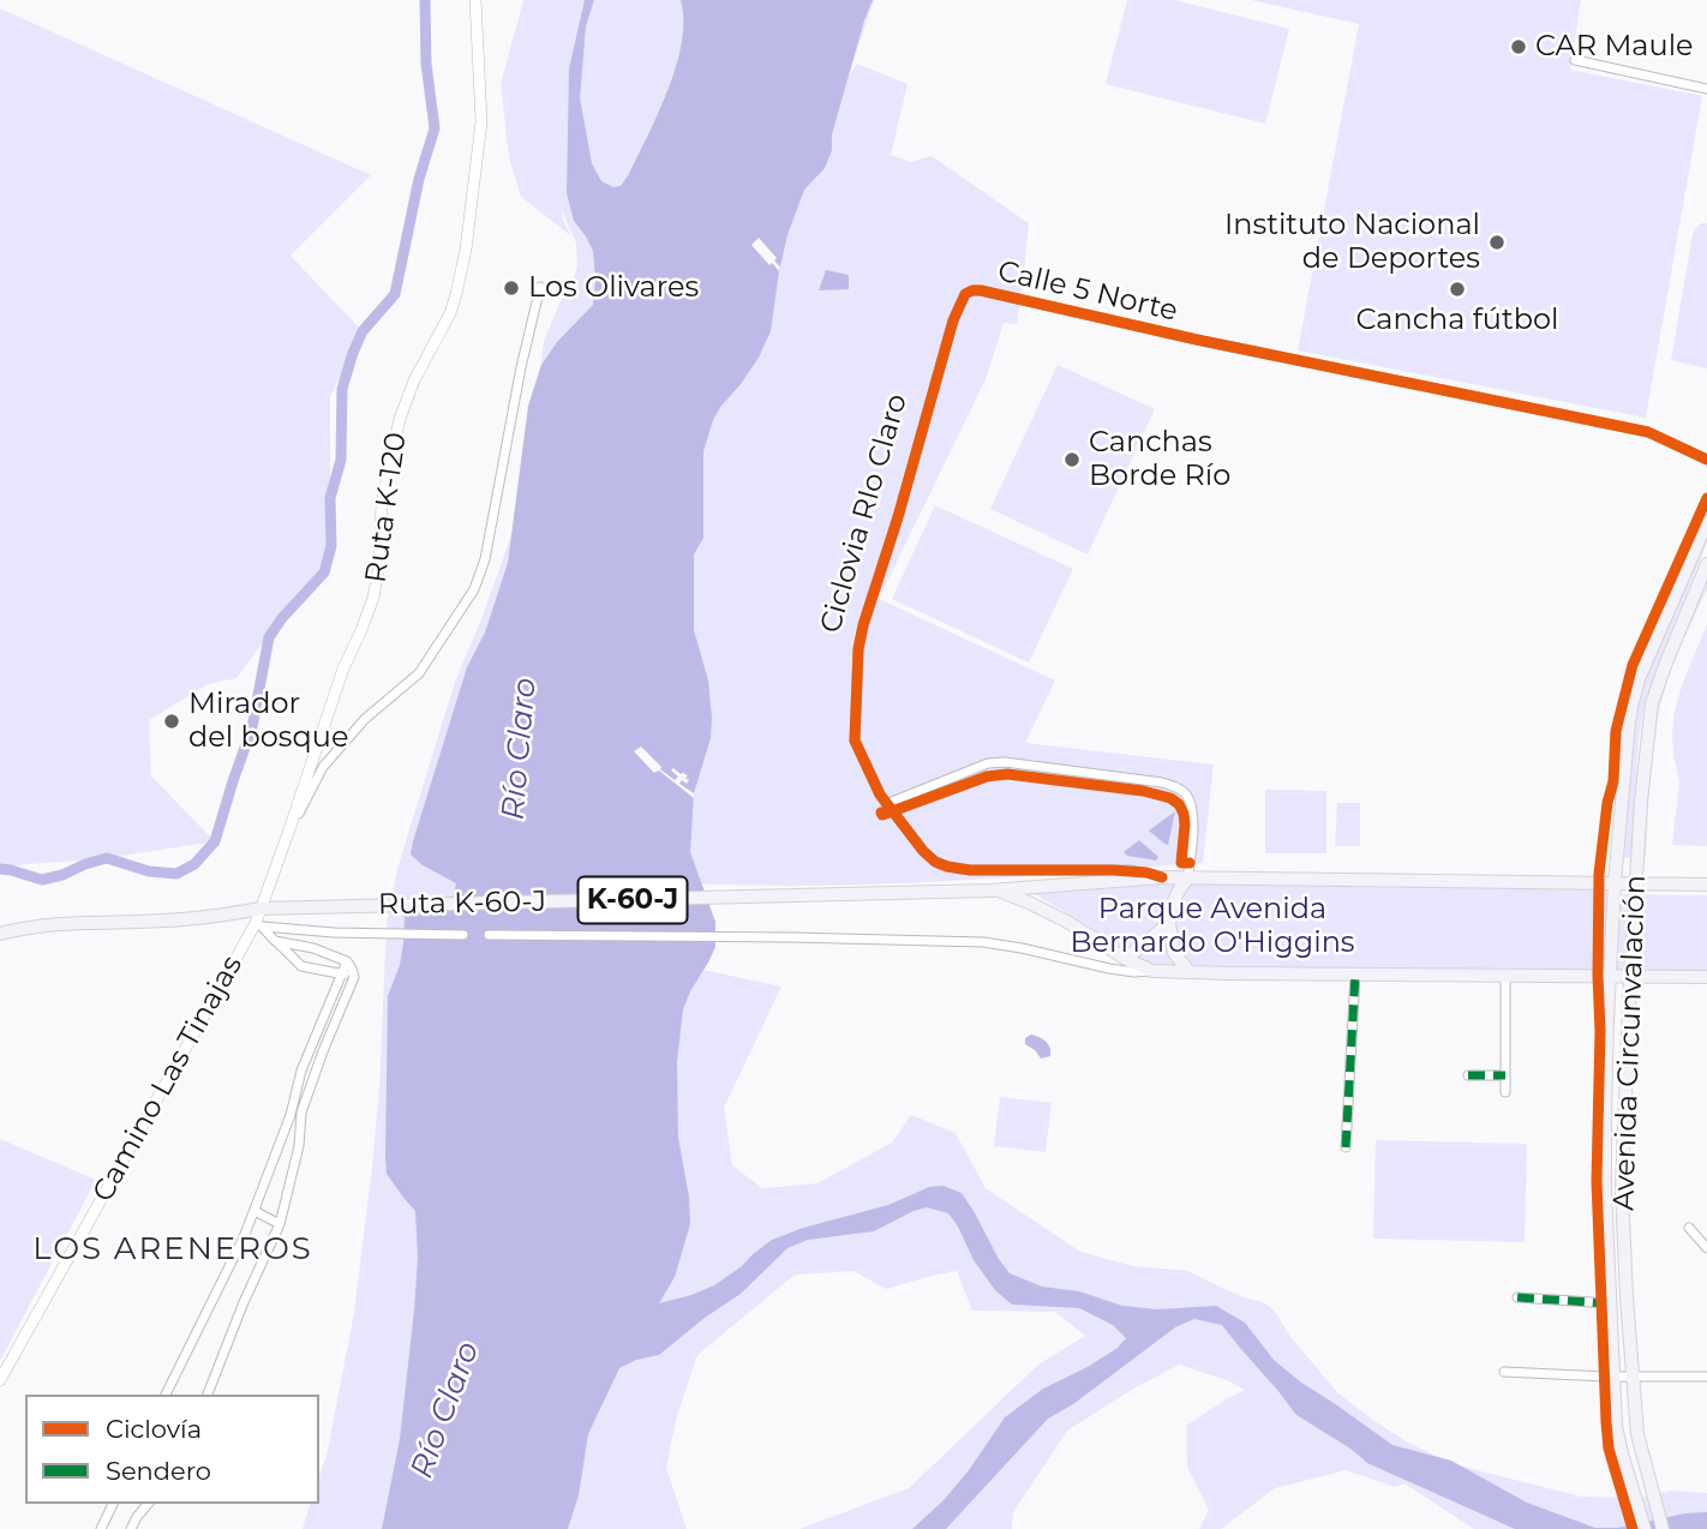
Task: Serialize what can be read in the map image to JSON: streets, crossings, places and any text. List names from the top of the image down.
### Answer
{
  "streets": {
    "main road": ["K-60-J", "Ruta K-60-J", "Avenida Circunvalación"],
    "street": ["Calle 5 Norte", "Ruta K-120", "Camino Las Tinajas"],
    "cycle path": ["Ciclovia RIo Claro"]
  },
  "crossings": [
    ["Ruta K-120", "Ruta K-60-J"],
    ["Ruta K-120", "Camino Las Tinajas"],
    ["K-60-J", "Ruta K-60-J"],
    ["K-60-J", "Avenida Circunvalación"],
    ["Ruta K-60-J", "Camino Las Tinajas"]
  ],
  "districts": ["LOS ARENEROS"],
  "water": ["Río Claro"],
  "parks": ["Parque Avenida Bernardo O'Higgins"],
  "places": [
    "CAR Maule",
    "Instituto Nacional de Deportes",
    "Los Olivares",
    "Cancha fútbol",
    "Canchas Borde Río",
    "Mirador del bosque"
  ],
  "legend": ["Ciclovía", "Sendero"]
}
